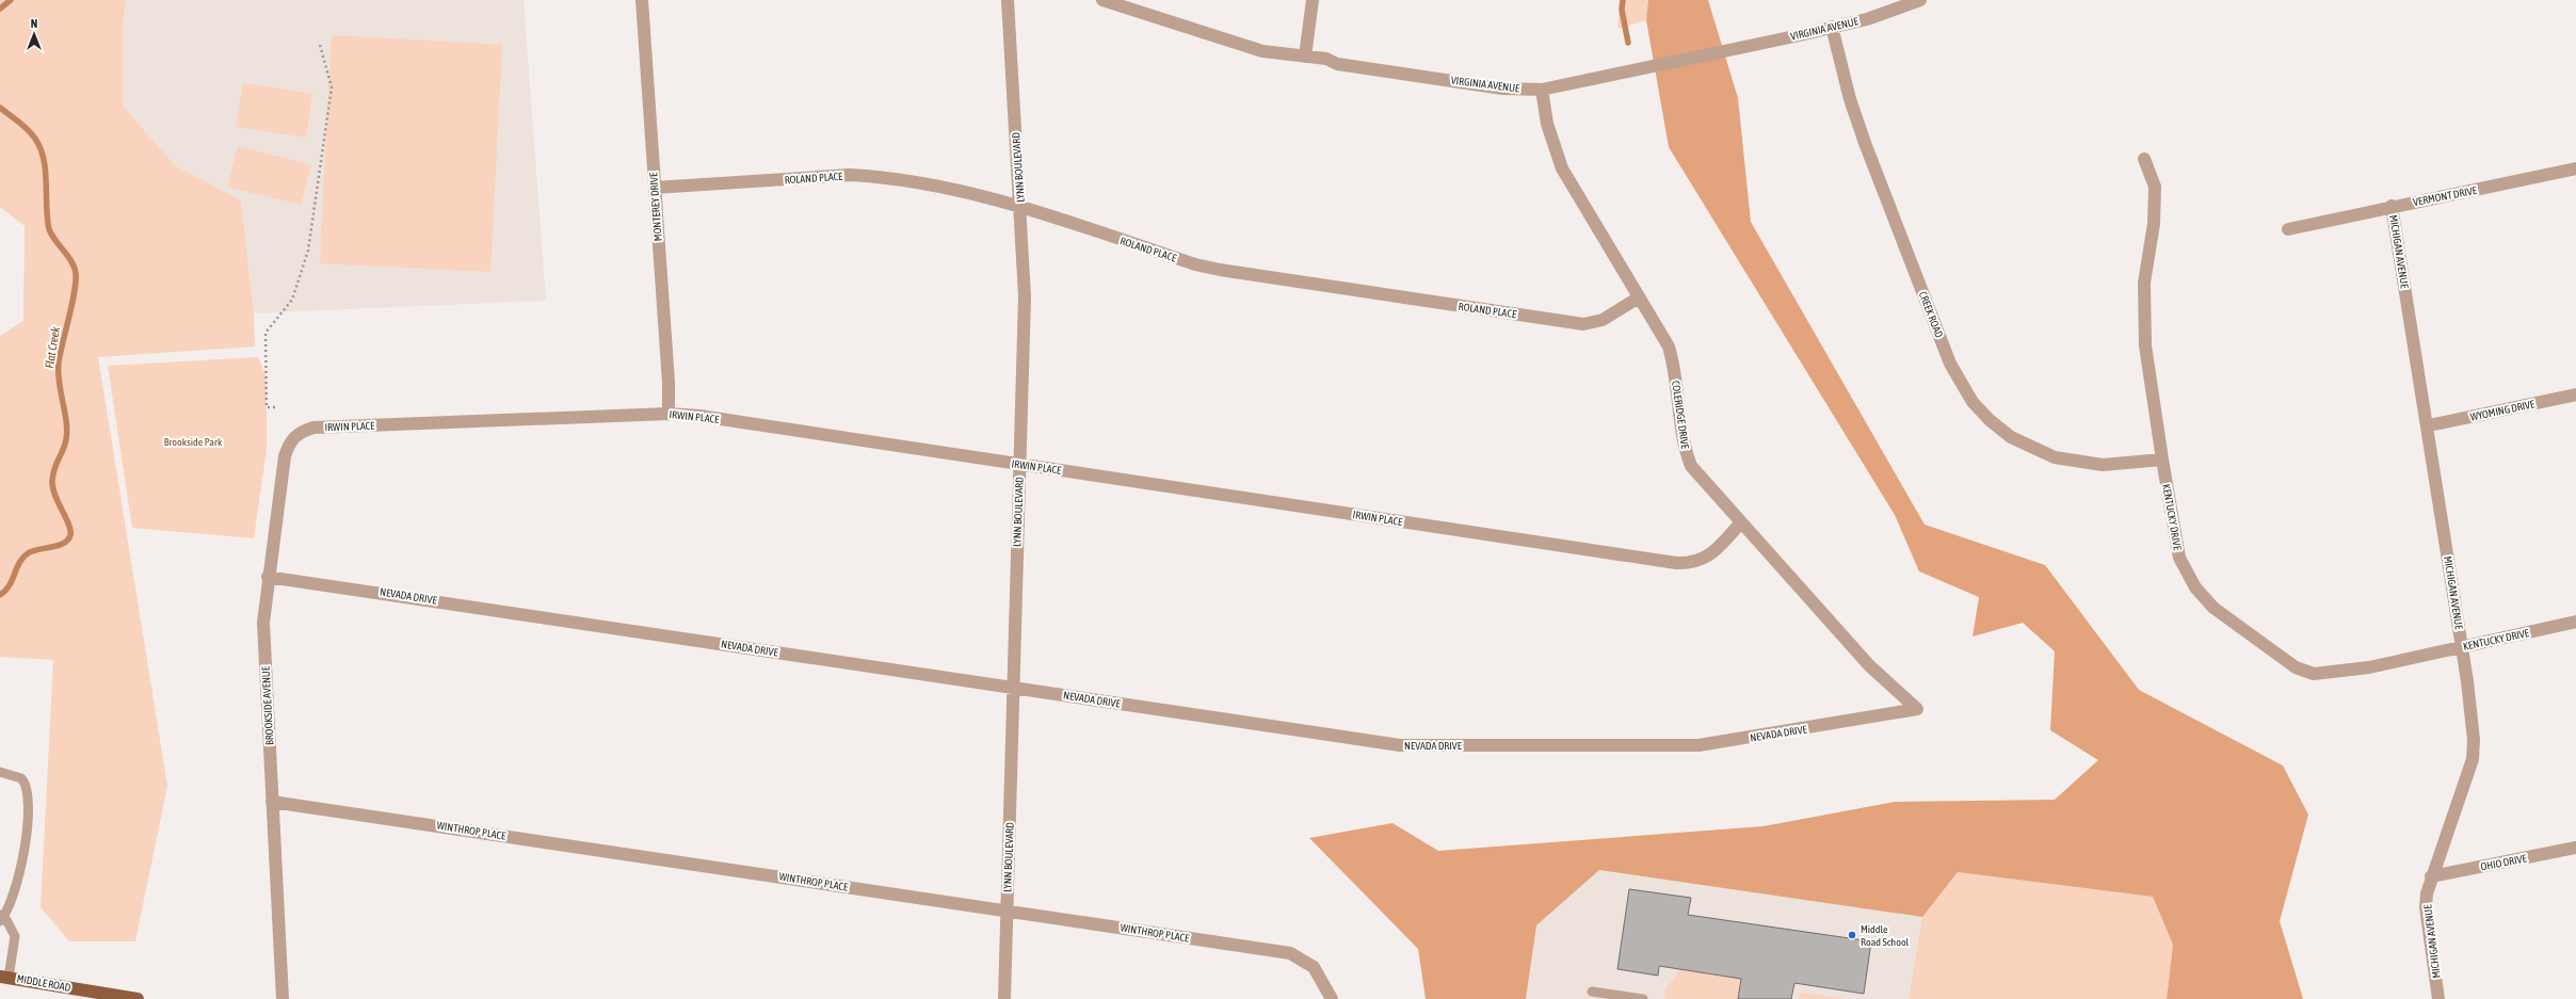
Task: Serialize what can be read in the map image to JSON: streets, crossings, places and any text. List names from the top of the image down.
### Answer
{
  "streets": {
    "main road": ["MIDDLE ROAD"],
    "street": [
      "VIRGINIA AVENUE",
      "LYNN BOULEVARD",
      "ROLAND PLACE",
      "VERMONT DRIVE",
      "MONTEREY DRIVE",
      "MICHIGAN AVENUE",
      "CREEK ROAD",
      "WYOMING DRIVE",
      "COLERIDGE DRIVE",
      "IRWIN PLACE",
      "KENTUCKY DRIVE",
      "NEVADA DRIVE",
      "BROOKSIDE AVENUE",
      "WINTHROP PLACE",
      "OHIO DRIVE"
    ]
  },
  "crossings": [
    ["VIRGINIA AVENUE", "CREEK ROAD"],
    ["VIRGINIA AVENUE", "COLERIDGE DRIVE"],
    ["LYNN BOULEVARD", "ROLAND PLACE"],
    ["LYNN BOULEVARD", "IRWIN PLACE"],
    ["LYNN BOULEVARD", "NEVADA DRIVE"],
    ["LYNN BOULEVARD", "WINTHROP PLACE"],
    ["ROLAND PLACE", "MONTEREY DRIVE"],
    ["ROLAND PLACE", "COLERIDGE DRIVE"],
    ["VERMONT DRIVE", "MICHIGAN AVENUE"],
    ["MONTEREY DRIVE", "IRWIN PLACE"],
    ["MICHIGAN AVENUE", "WYOMING DRIVE"],
    ["MICHIGAN AVENUE", "KENTUCKY DRIVE"],
    ["MICHIGAN AVENUE", "OHIO DRIVE"],
    ["CREEK ROAD", "KENTUCKY DRIVE"],
    ["COLERIDGE DRIVE", "IRWIN PLACE"],
    ["COLERIDGE DRIVE", "NEVADA DRIVE"],
    ["IRWIN PLACE", "BROOKSIDE AVENUE"],
    ["NEVADA DRIVE", "BROOKSIDE AVENUE"],
    ["BROOKSIDE AVENUE", "WINTHROP PLACE"]
  ],
  "water": ["Flat Creek"],
  "parks": ["Brookside Park"],
  "places": ["Middle Road School"],
  "north": "top"
}
